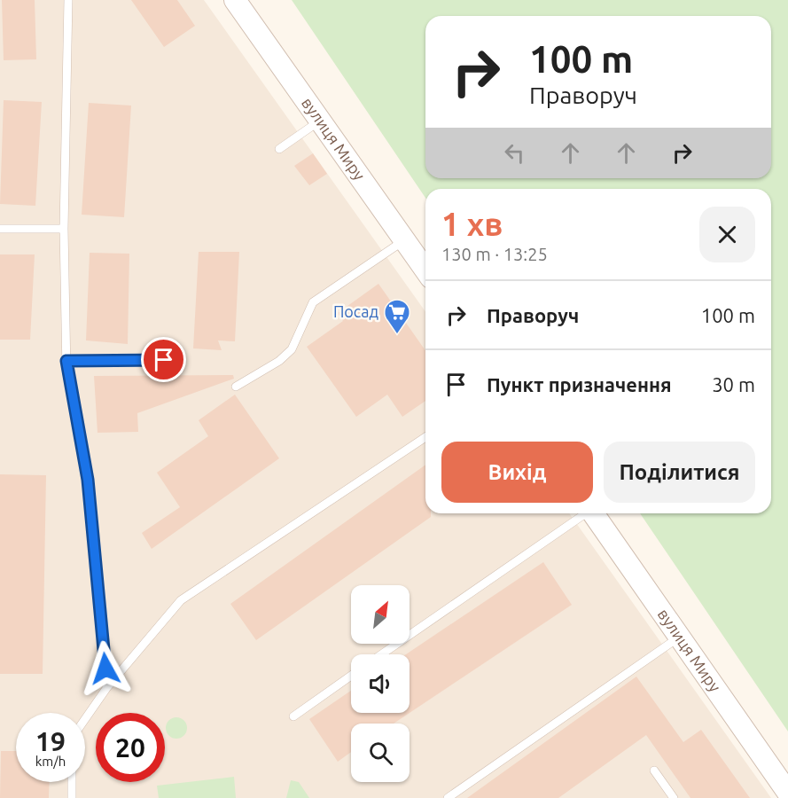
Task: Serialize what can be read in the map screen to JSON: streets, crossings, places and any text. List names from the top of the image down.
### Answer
{
  "streets": {
    "street": ["вулиця Миру"]
  },
  "places": {
    "supermarket": ["Посад"]
  },
  "north": "top right",
  "page": {
    "turn": ["100 m", "Праворуч"],
    "heading": ["1 хв", "130 m · 13:25"],
    "list": [
      {
        "name": "Праворуч",
        "value": "100 m"
      },
      {
        "name": "Пункт призначення",
        "value": "30 m"
      }
    ],
    "buttons": ["Вихід", "Поділитися"],
    "speed": "19 km/h",
    "limit": "20"
  }
}
